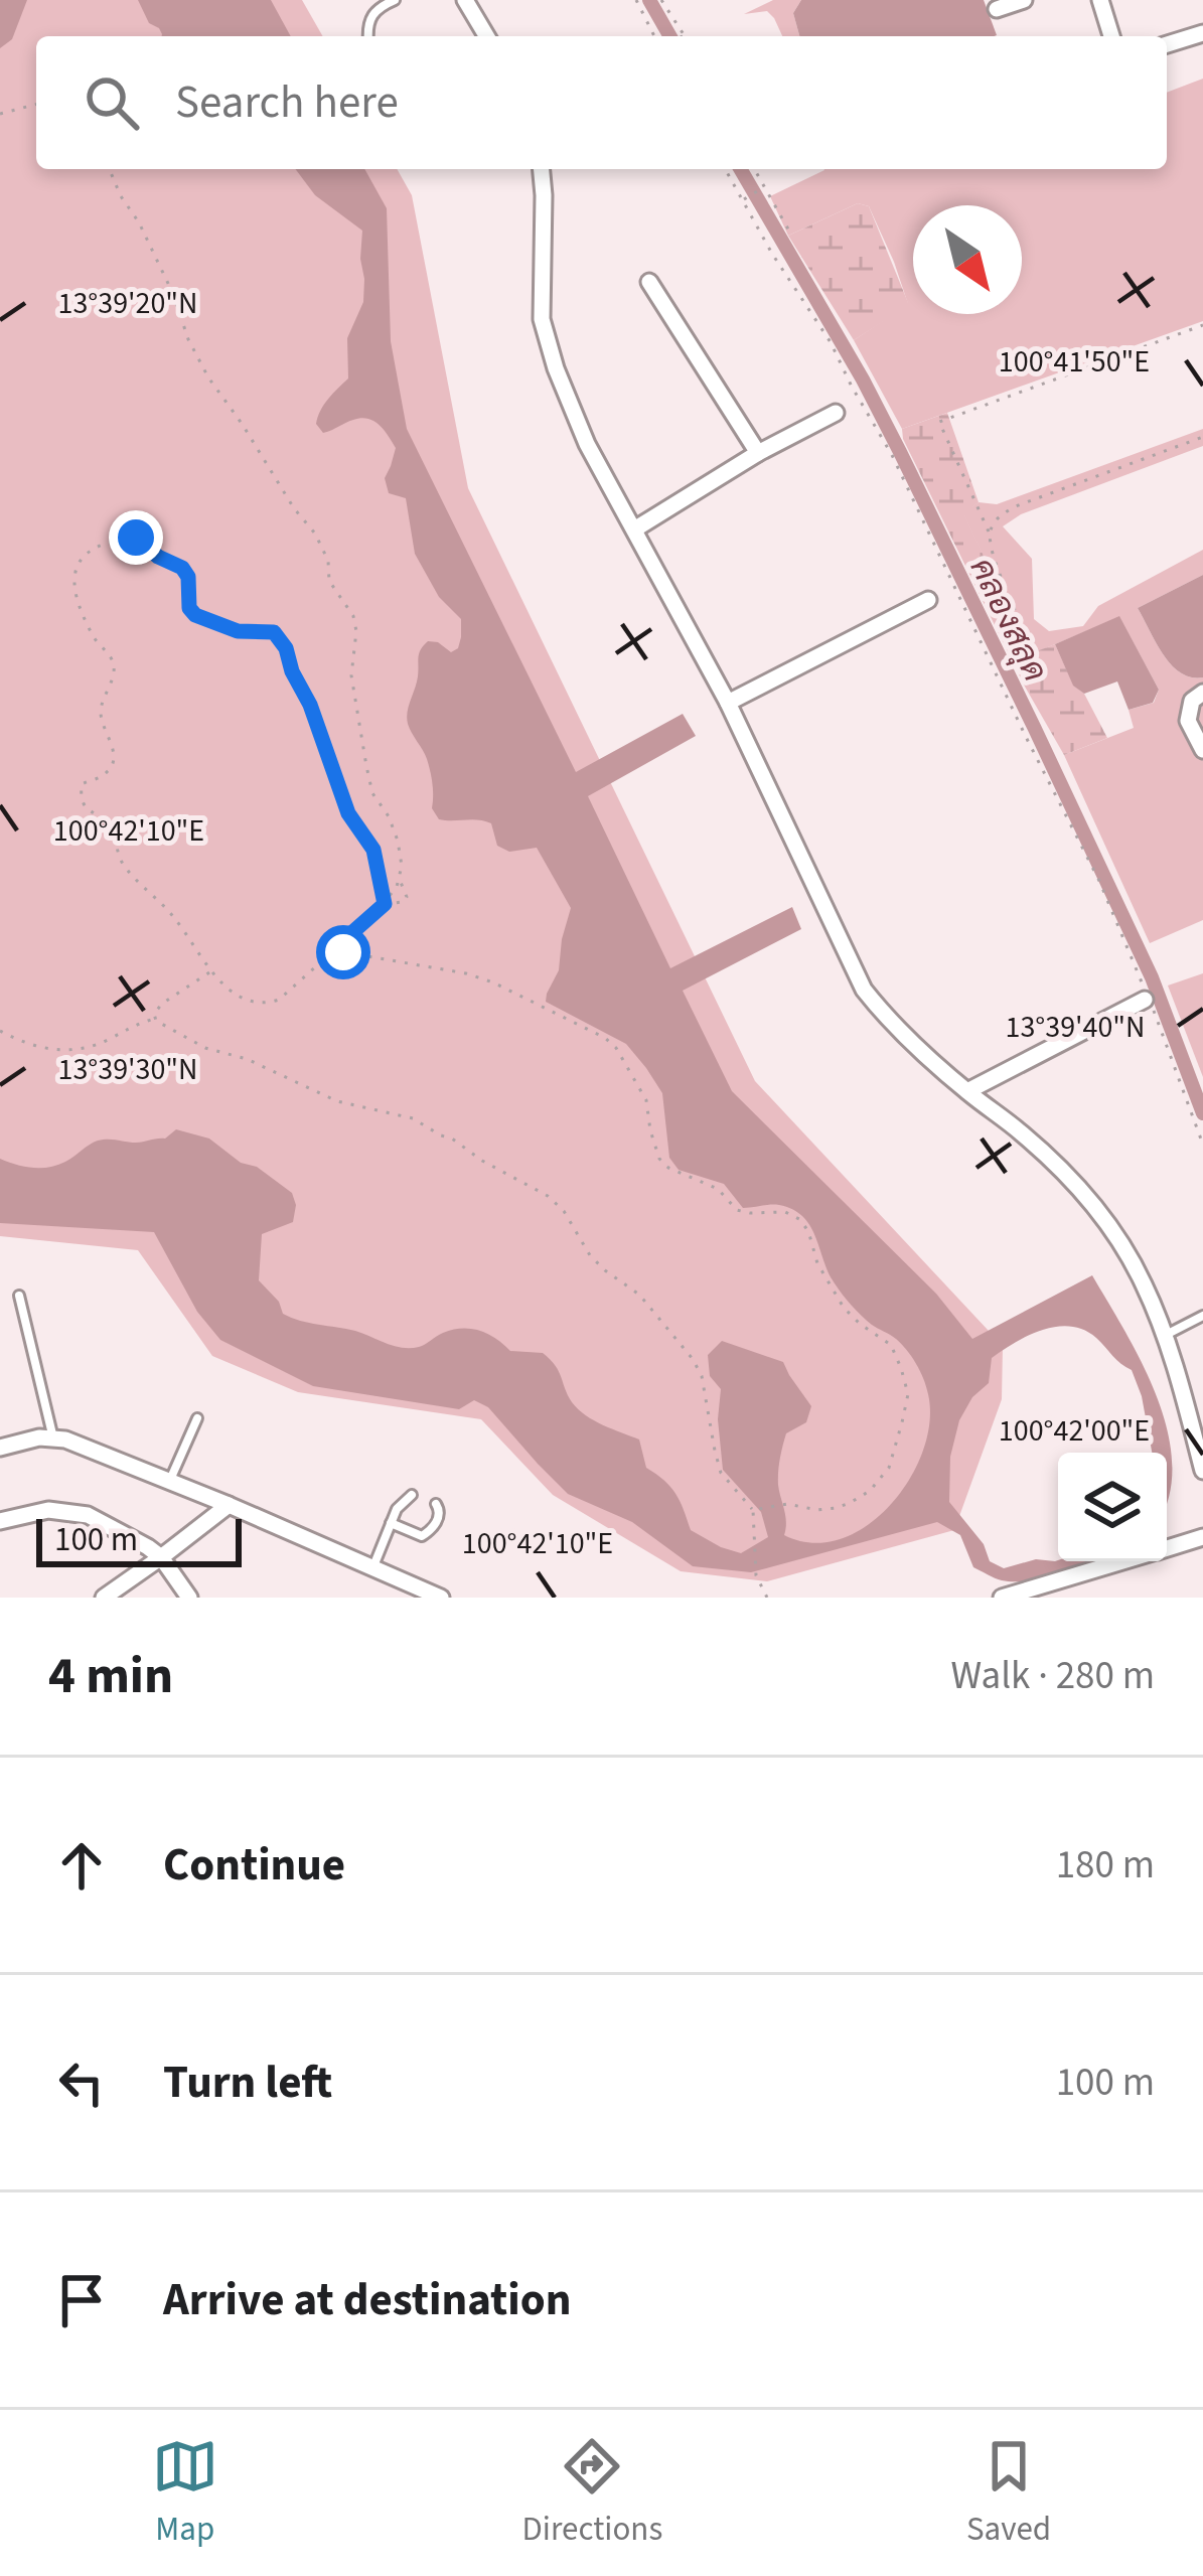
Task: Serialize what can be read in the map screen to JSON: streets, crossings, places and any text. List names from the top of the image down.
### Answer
{
  "water": ["คลองสลุด"],
  "scale_bar": "100 m",
  "north": "bottom right",
  "page": {
    "search": "Search here",
    "scale": "100 m",
    "heading": ["4 min", "Walk · 280 m"],
    "list": [
      ["Continue", "180 m"],
      ["Turn left", "100 m"],
      "Arrive at destination"
    ],
    "nav": ["Map", "Directions", "Saved"]
  },
  "coordinates": [
    "13°39'20\"N",
    "100°41'50\"E",
    "100°42'10\"E",
    "13°39'40\"N",
    "13°39'30\"N",
    "100°42'00\"E"
  ]
}
